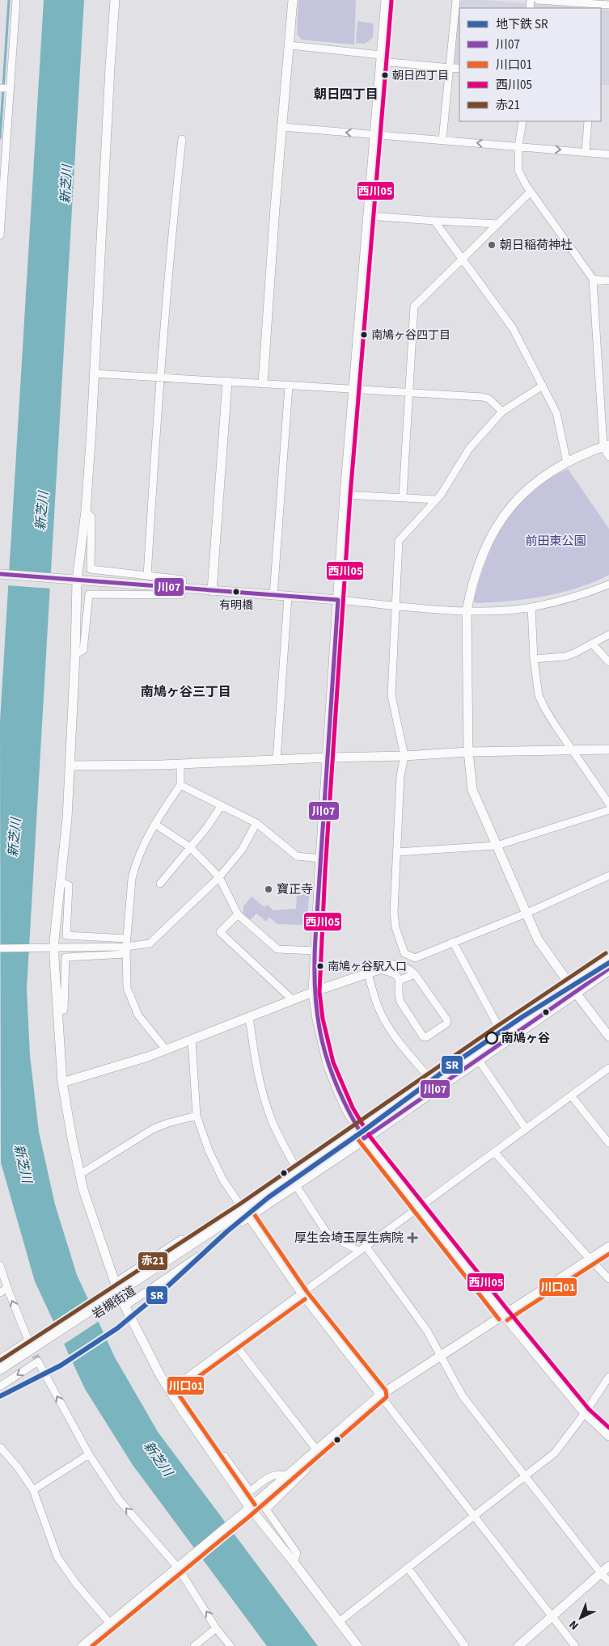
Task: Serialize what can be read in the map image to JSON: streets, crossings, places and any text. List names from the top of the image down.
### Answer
{
  "streets": {
    "highway": ["岩槻街道"]
  },
  "districts": ["朝日四丁目", "南鳩ヶ谷三丁目"],
  "water": ["新芝川"],
  "parks": ["前田東公園"],
  "places": {
    "other": [
      "朝日四丁目",
      "朝日稲荷神社",
      "南鳩ヶ谷四丁目",
      "有明橋",
      "寶正寺",
      "南鳩ヶ谷駅入口",
      "南鳩ヶ谷"
    ],
    "health": ["厚生会埼玉厚生病院"]
  },
  "lines": [
    "transit line 西川05",
    "transit line 川07",
    "transit line 赤21",
    "metro line SR",
    "transit line 川口01"
  ],
  "legend": [
    "地下鉄 SR",
    "川07",
    "川口01",
    "西川05",
    "赤21"
  ],
  "north": "bottom left"
}
